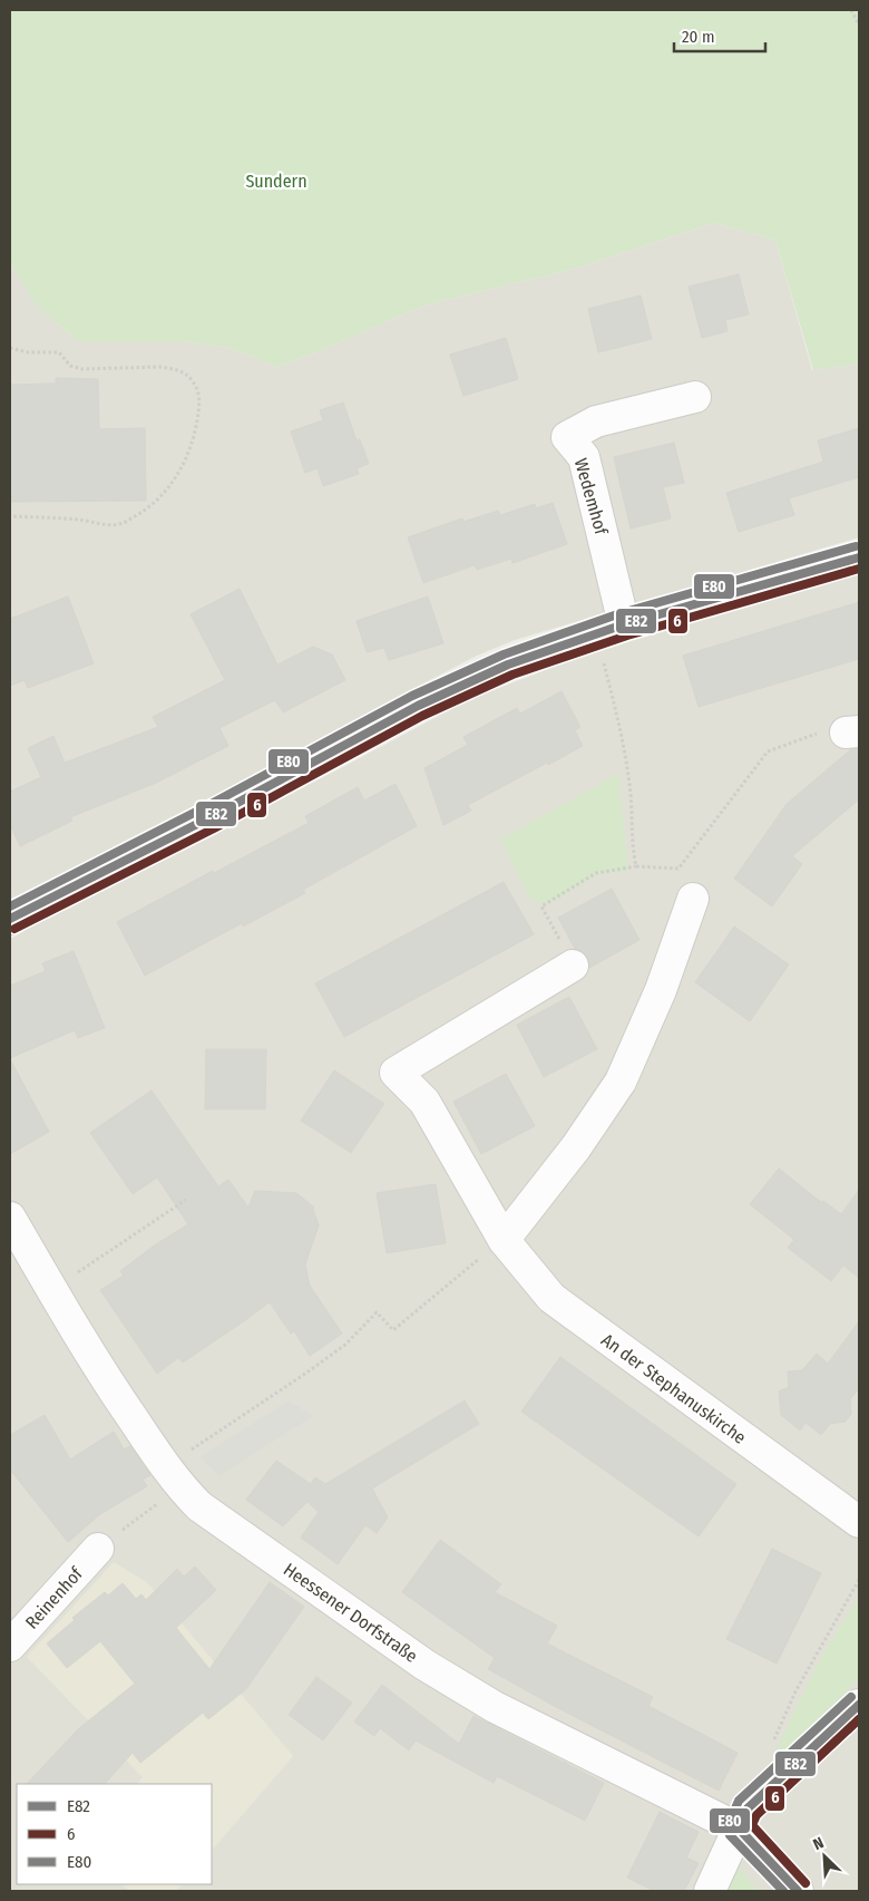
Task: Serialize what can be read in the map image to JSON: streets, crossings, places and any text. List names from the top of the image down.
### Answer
{
  "streets": {
    "street": [
      "Wedemhof",
      "An der Stephanuskirche",
      "Reinenhof",
      "Heessener Dorfstraße"
    ]
  },
  "parks": ["Sundern"],
  "lines": ["transit line E80", "transit line E82", "transit line 6"],
  "legend": ["E82", "6", "E80"],
  "scale_bar": "20 m",
  "north": "top left"
}
